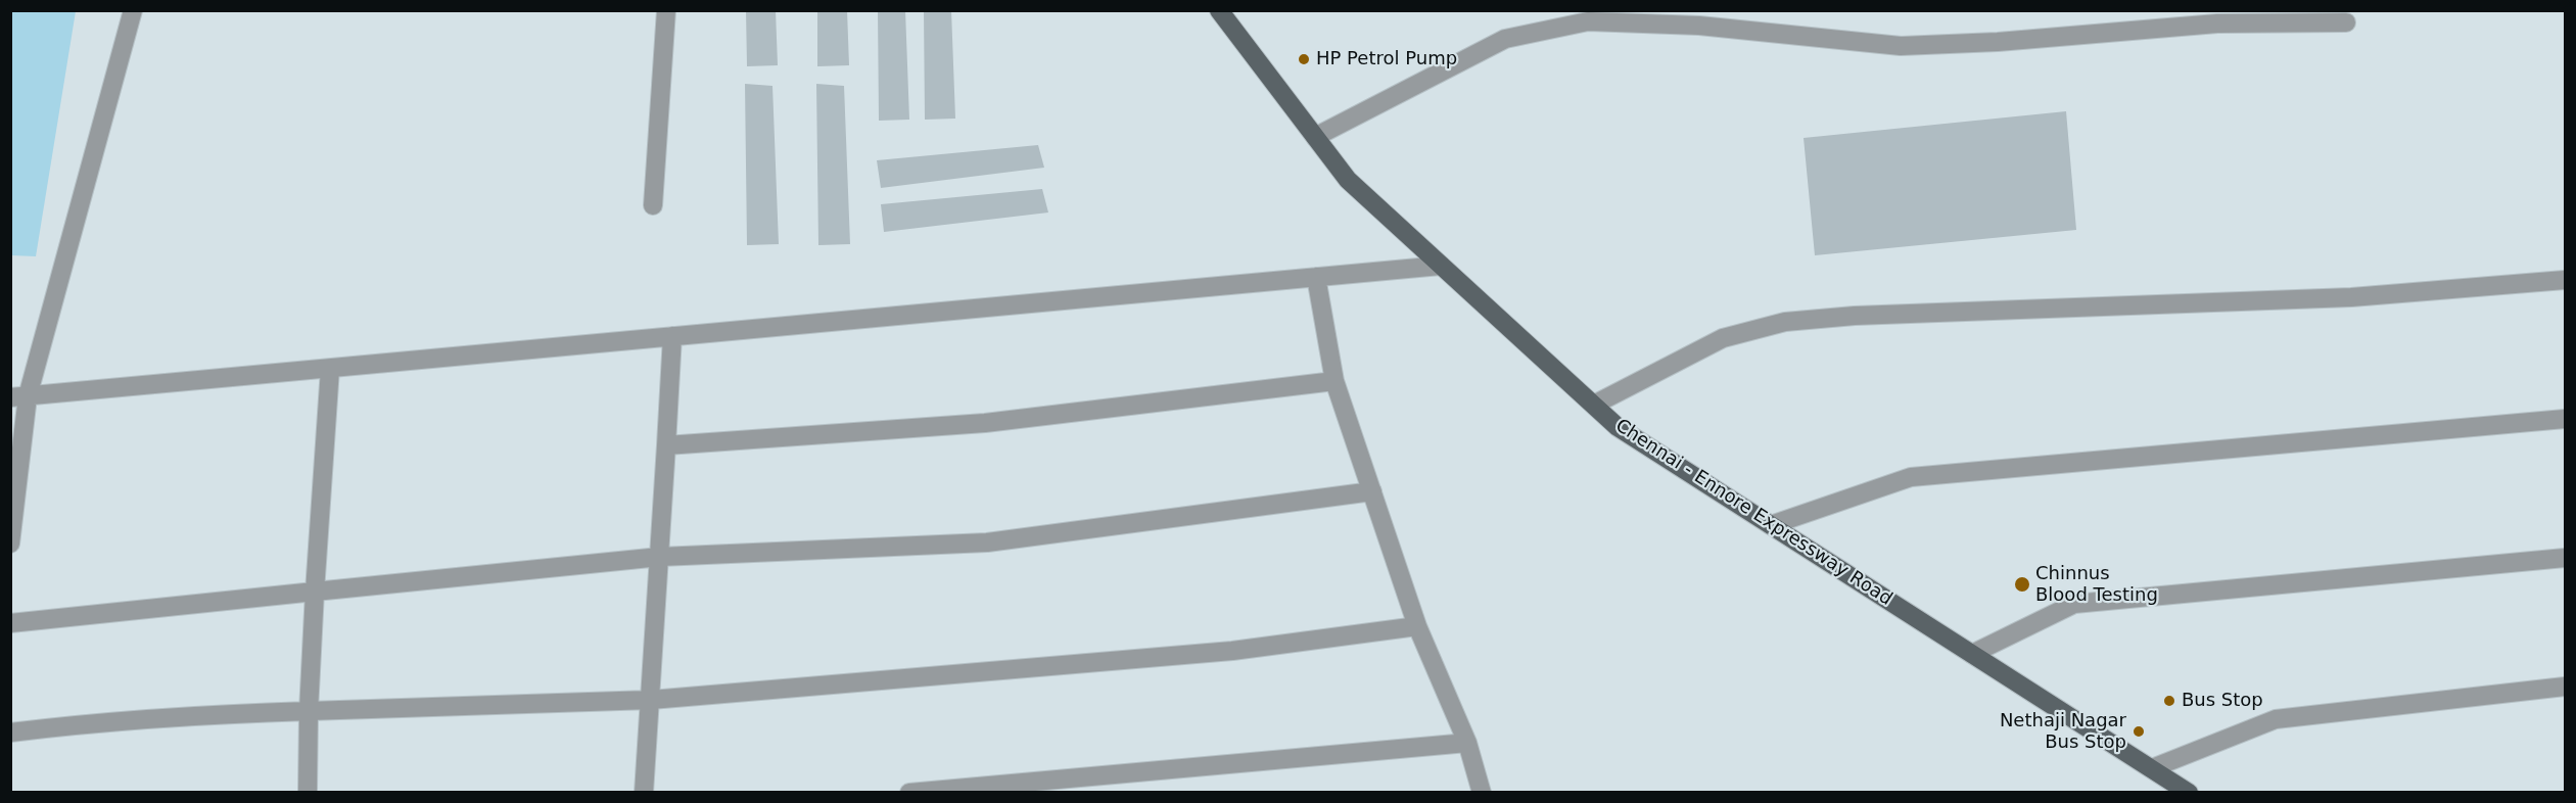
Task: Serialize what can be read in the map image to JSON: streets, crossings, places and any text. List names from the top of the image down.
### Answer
{
  "streets": {
    "main road": ["Chennai - Ennore Expressway Road"]
  },
  "places": [
    "HP Petrol Pump",
    "Chinnus Blood Testing",
    "Bus Stop",
    "Nethaji Nagar Bus Stop"
  ]
}
